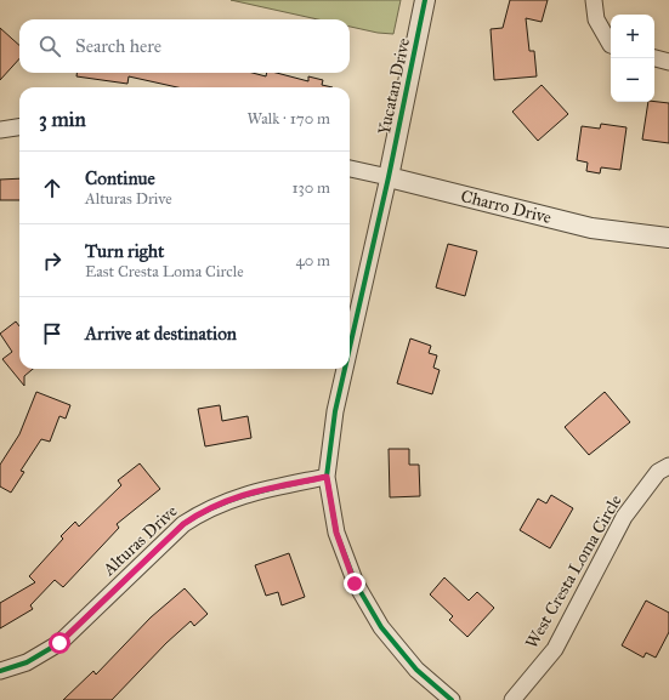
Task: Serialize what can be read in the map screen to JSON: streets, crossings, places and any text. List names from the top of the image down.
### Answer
{
  "streets": {
    "street": [
      "Yucatan Drive",
      "Charro Drive",
      "Alturas Drive",
      "West Cresta Loma Circle"
    ]
  },
  "crossings": [
    ["Yucatan Drive", "Charro Drive"]
  ],
  "page": {
    "map_buttons": ["+", "−"],
    "search": "Search here",
    "heading": ["3 min", "Walk · 170 m"],
    "list": [
      ["Continue", "Alturas Drive", "130 m"],
      ["Turn right", "East Cresta Loma Circle", "40 m"],
      "Arrive at destination"
    ]
  }
}
